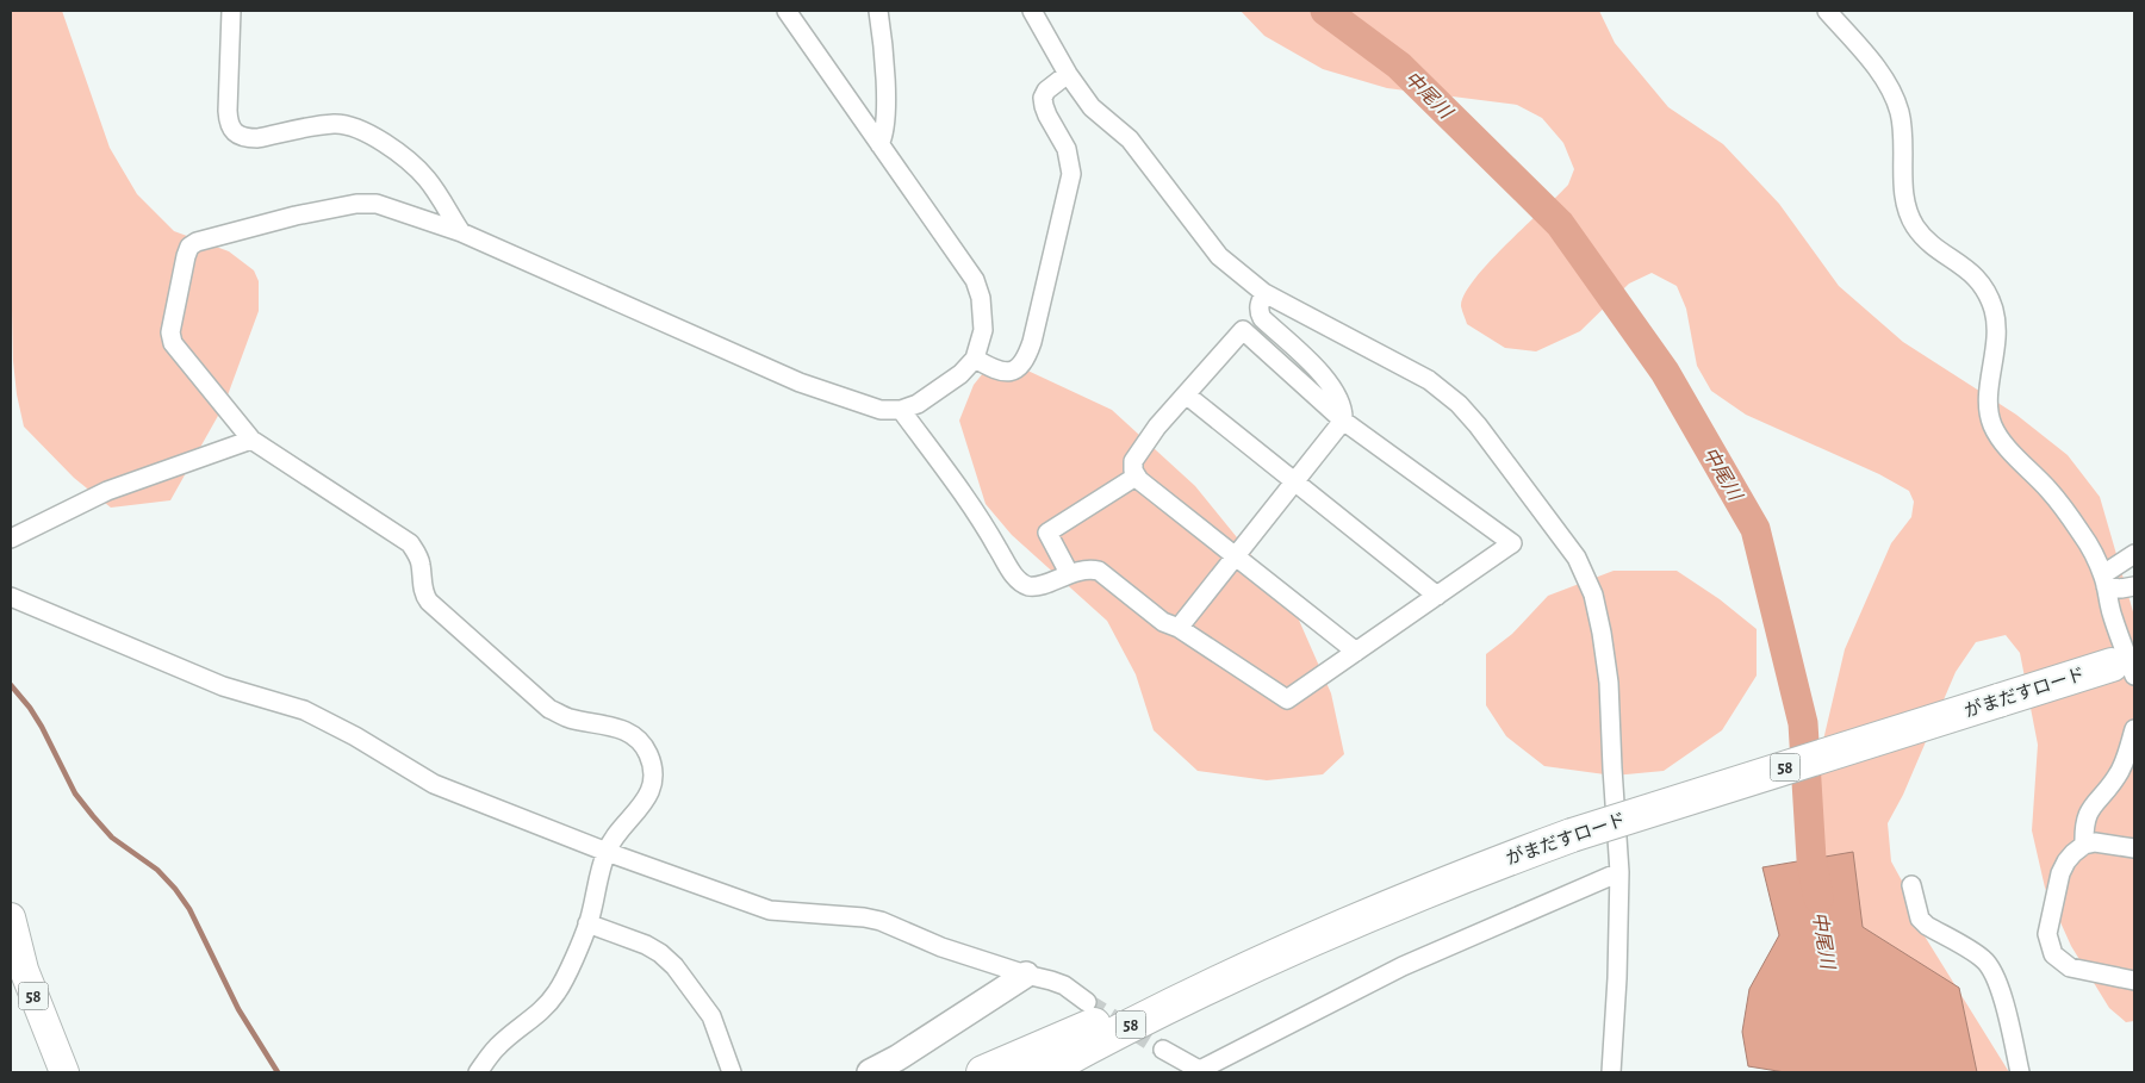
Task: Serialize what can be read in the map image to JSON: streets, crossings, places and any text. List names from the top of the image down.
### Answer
{
  "streets": {
    "highway": ["がまだすロード", "58"]
  },
  "water": ["中尾川"]
}
